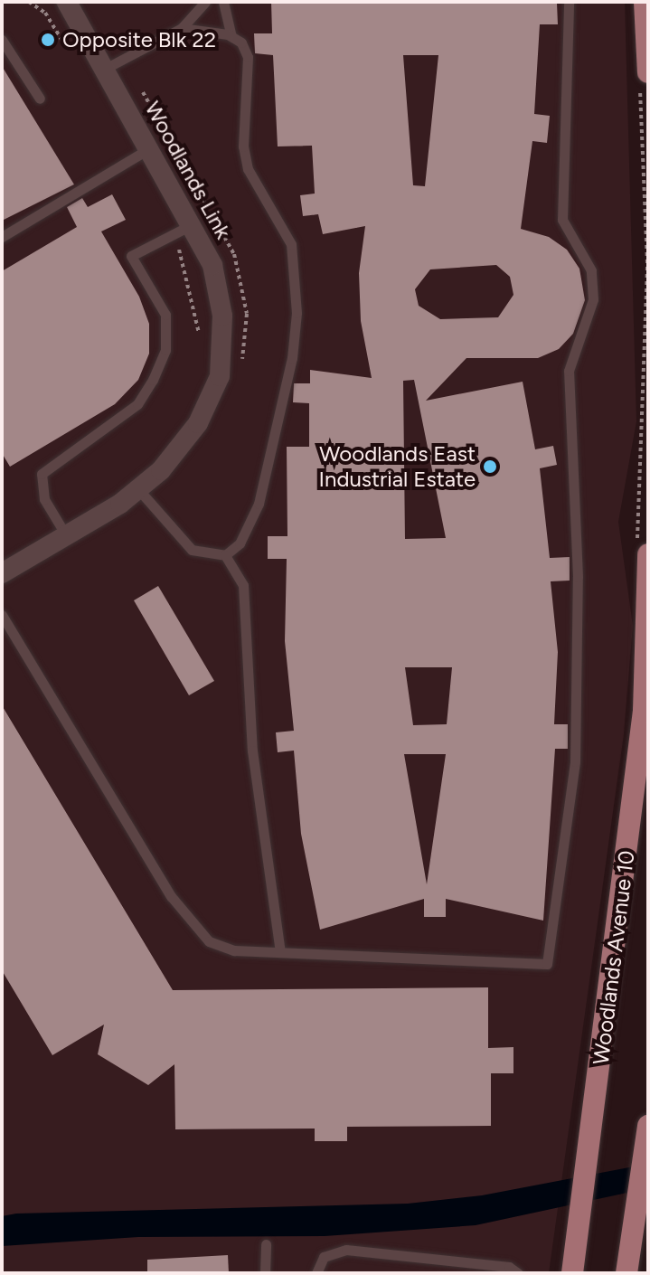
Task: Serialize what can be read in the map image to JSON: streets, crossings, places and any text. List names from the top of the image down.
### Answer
{
  "streets": {
    "main road": ["Woodlands Avenue 10"],
    "street": ["Woodlands Link"]
  },
  "places": ["Opposite Blk 22", "Woodlands East Industrial Estate"]
}
